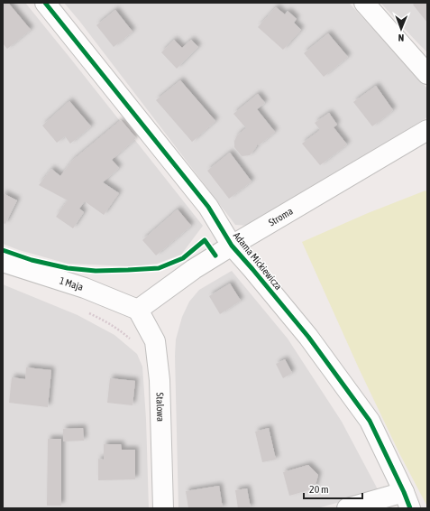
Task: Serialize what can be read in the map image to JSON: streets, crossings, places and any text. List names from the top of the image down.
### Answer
{
  "streets": {
    "street": [
      "Stroma",
      "Adama Mickiewicza",
      "1 Maja",
      "Stalowa"
    ]
  },
  "crossings": [
    ["Stroma", "Adama Mickiewicza"],
    ["Stroma", "1 Maja"],
    ["Stroma", "Stalowa"],
    ["1 Maja", "Stalowa"]
  ],
  "scale_bar": "20 m",
  "north": "bottom"
}
